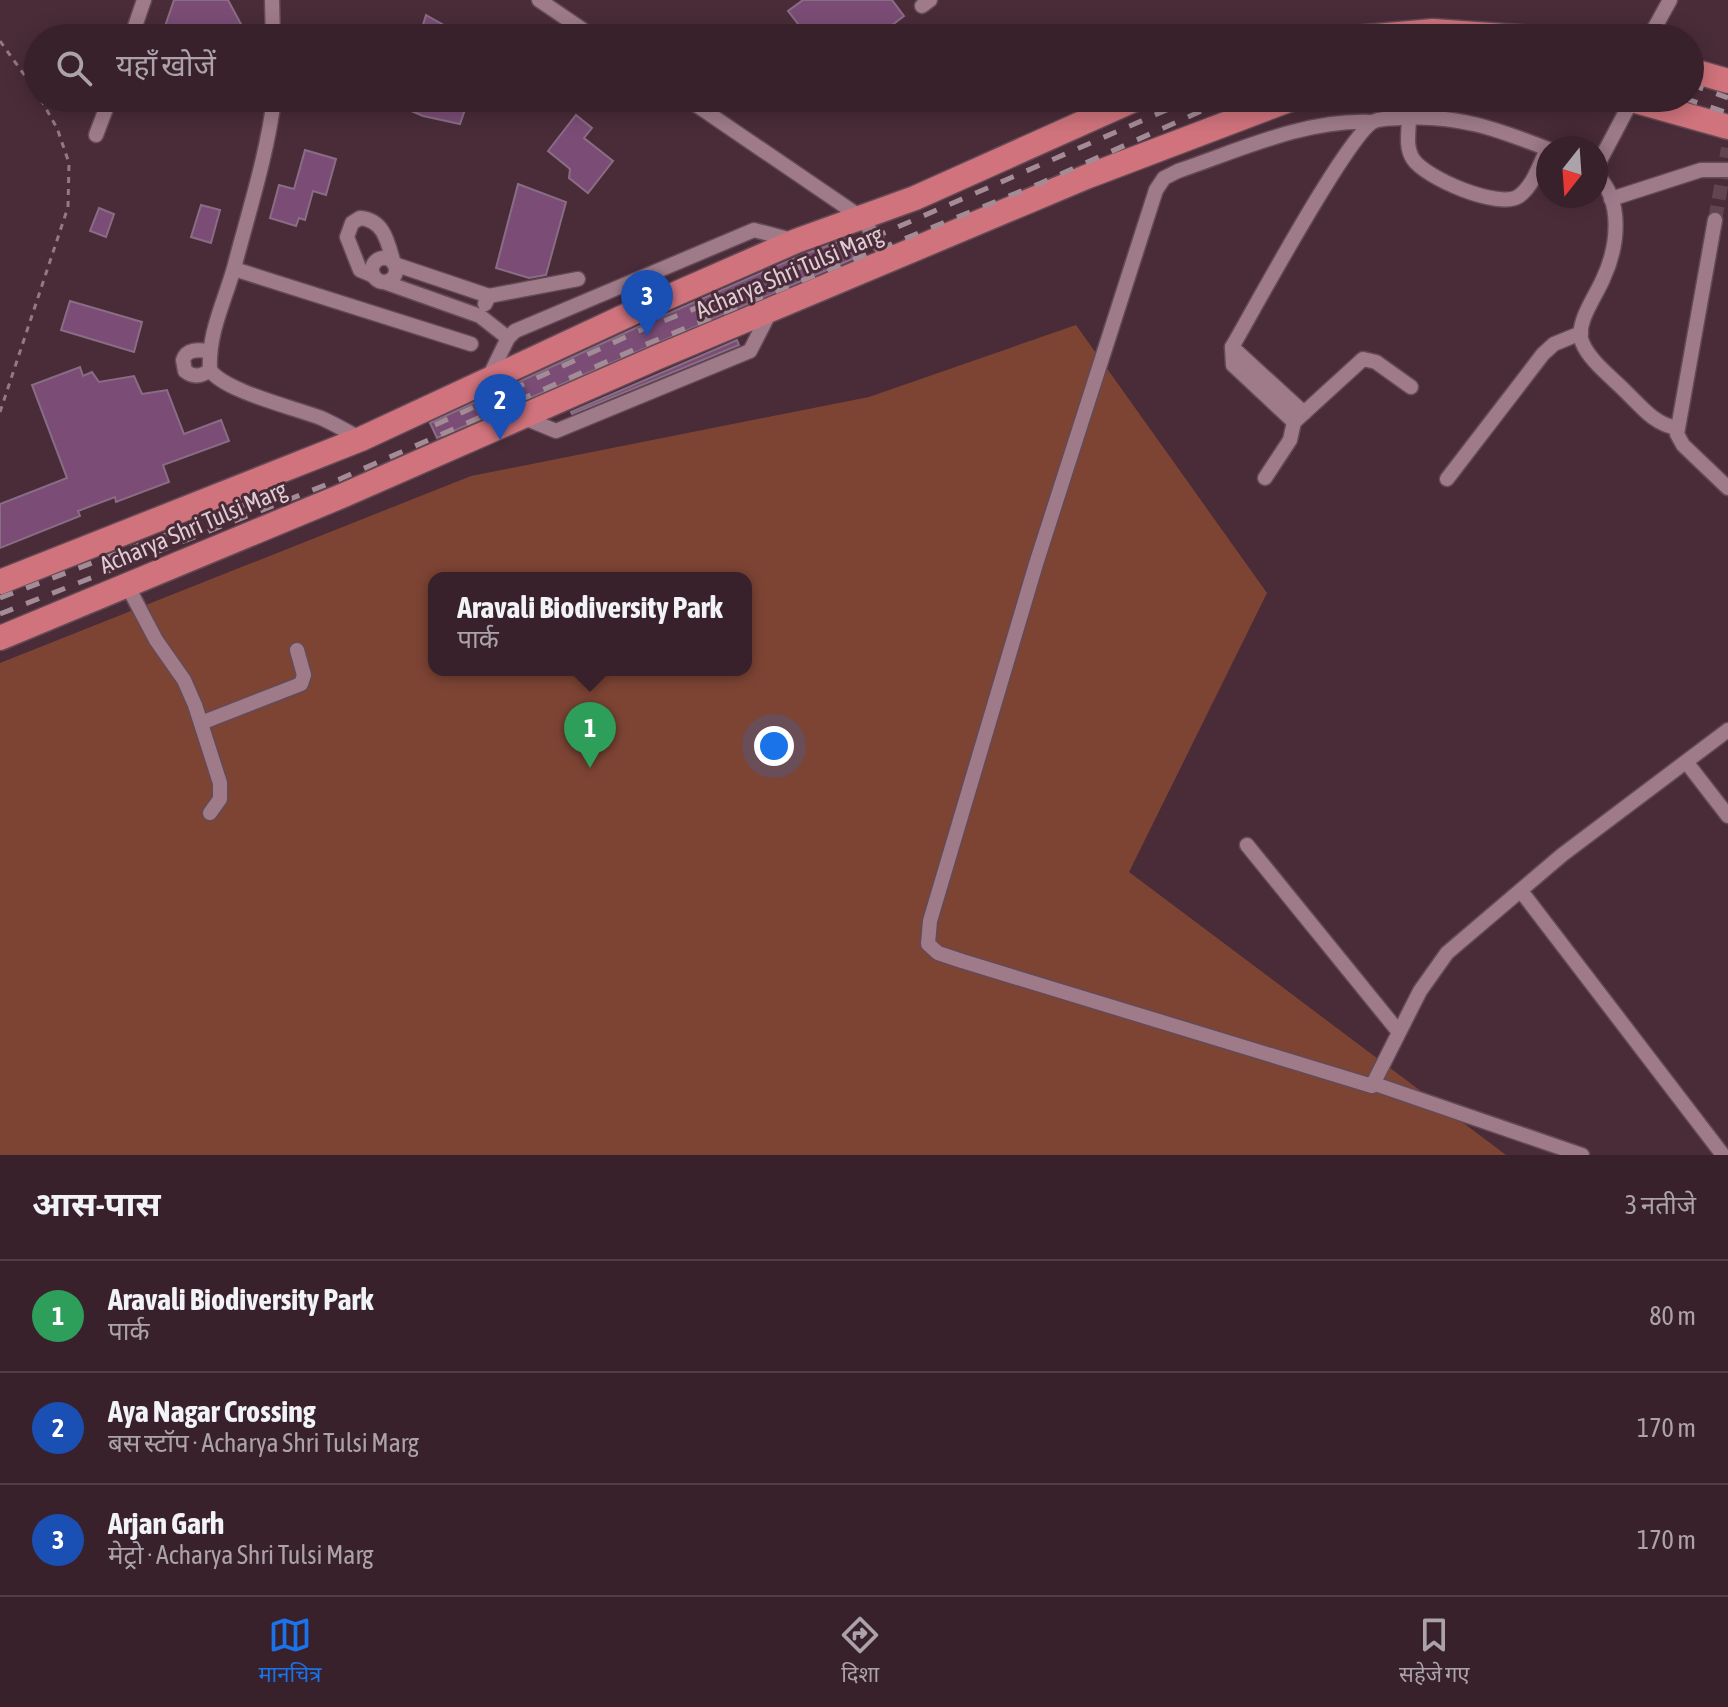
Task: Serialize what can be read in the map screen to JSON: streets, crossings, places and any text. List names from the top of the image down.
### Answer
{
  "streets": {
    "highway": ["Acharya Shri Tulsi Marg"]
  },
  "north": "bottom",
  "page": {
    "search": "यहाँ खोजें",
    "pins": ["3", "2", "1"],
    "popup": ["Aravali Biodiversity Park", "पार्क"],
    "heading": ["आस-पास", "3 नतीजे"],
    "list": [
      {
        "mark": "1",
        "name": "Aravali Biodiversity Park",
        "note": "पार्क",
        "value": "80 m"
      },
      {
        "mark": "2",
        "name": "Aya Nagar Crossing",
        "note": "बस स्टॉप · Acharya Shri Tulsi Marg",
        "value": "170 m"
      },
      {
        "mark": "3",
        "name": "Arjan Garh",
        "note": "मेट्रो · Acharya Shri Tulsi Marg",
        "value": "170 m"
      }
    ],
    "nav": ["मानचित्र", "दिशा", "सहेजे गए"]
  }
}
